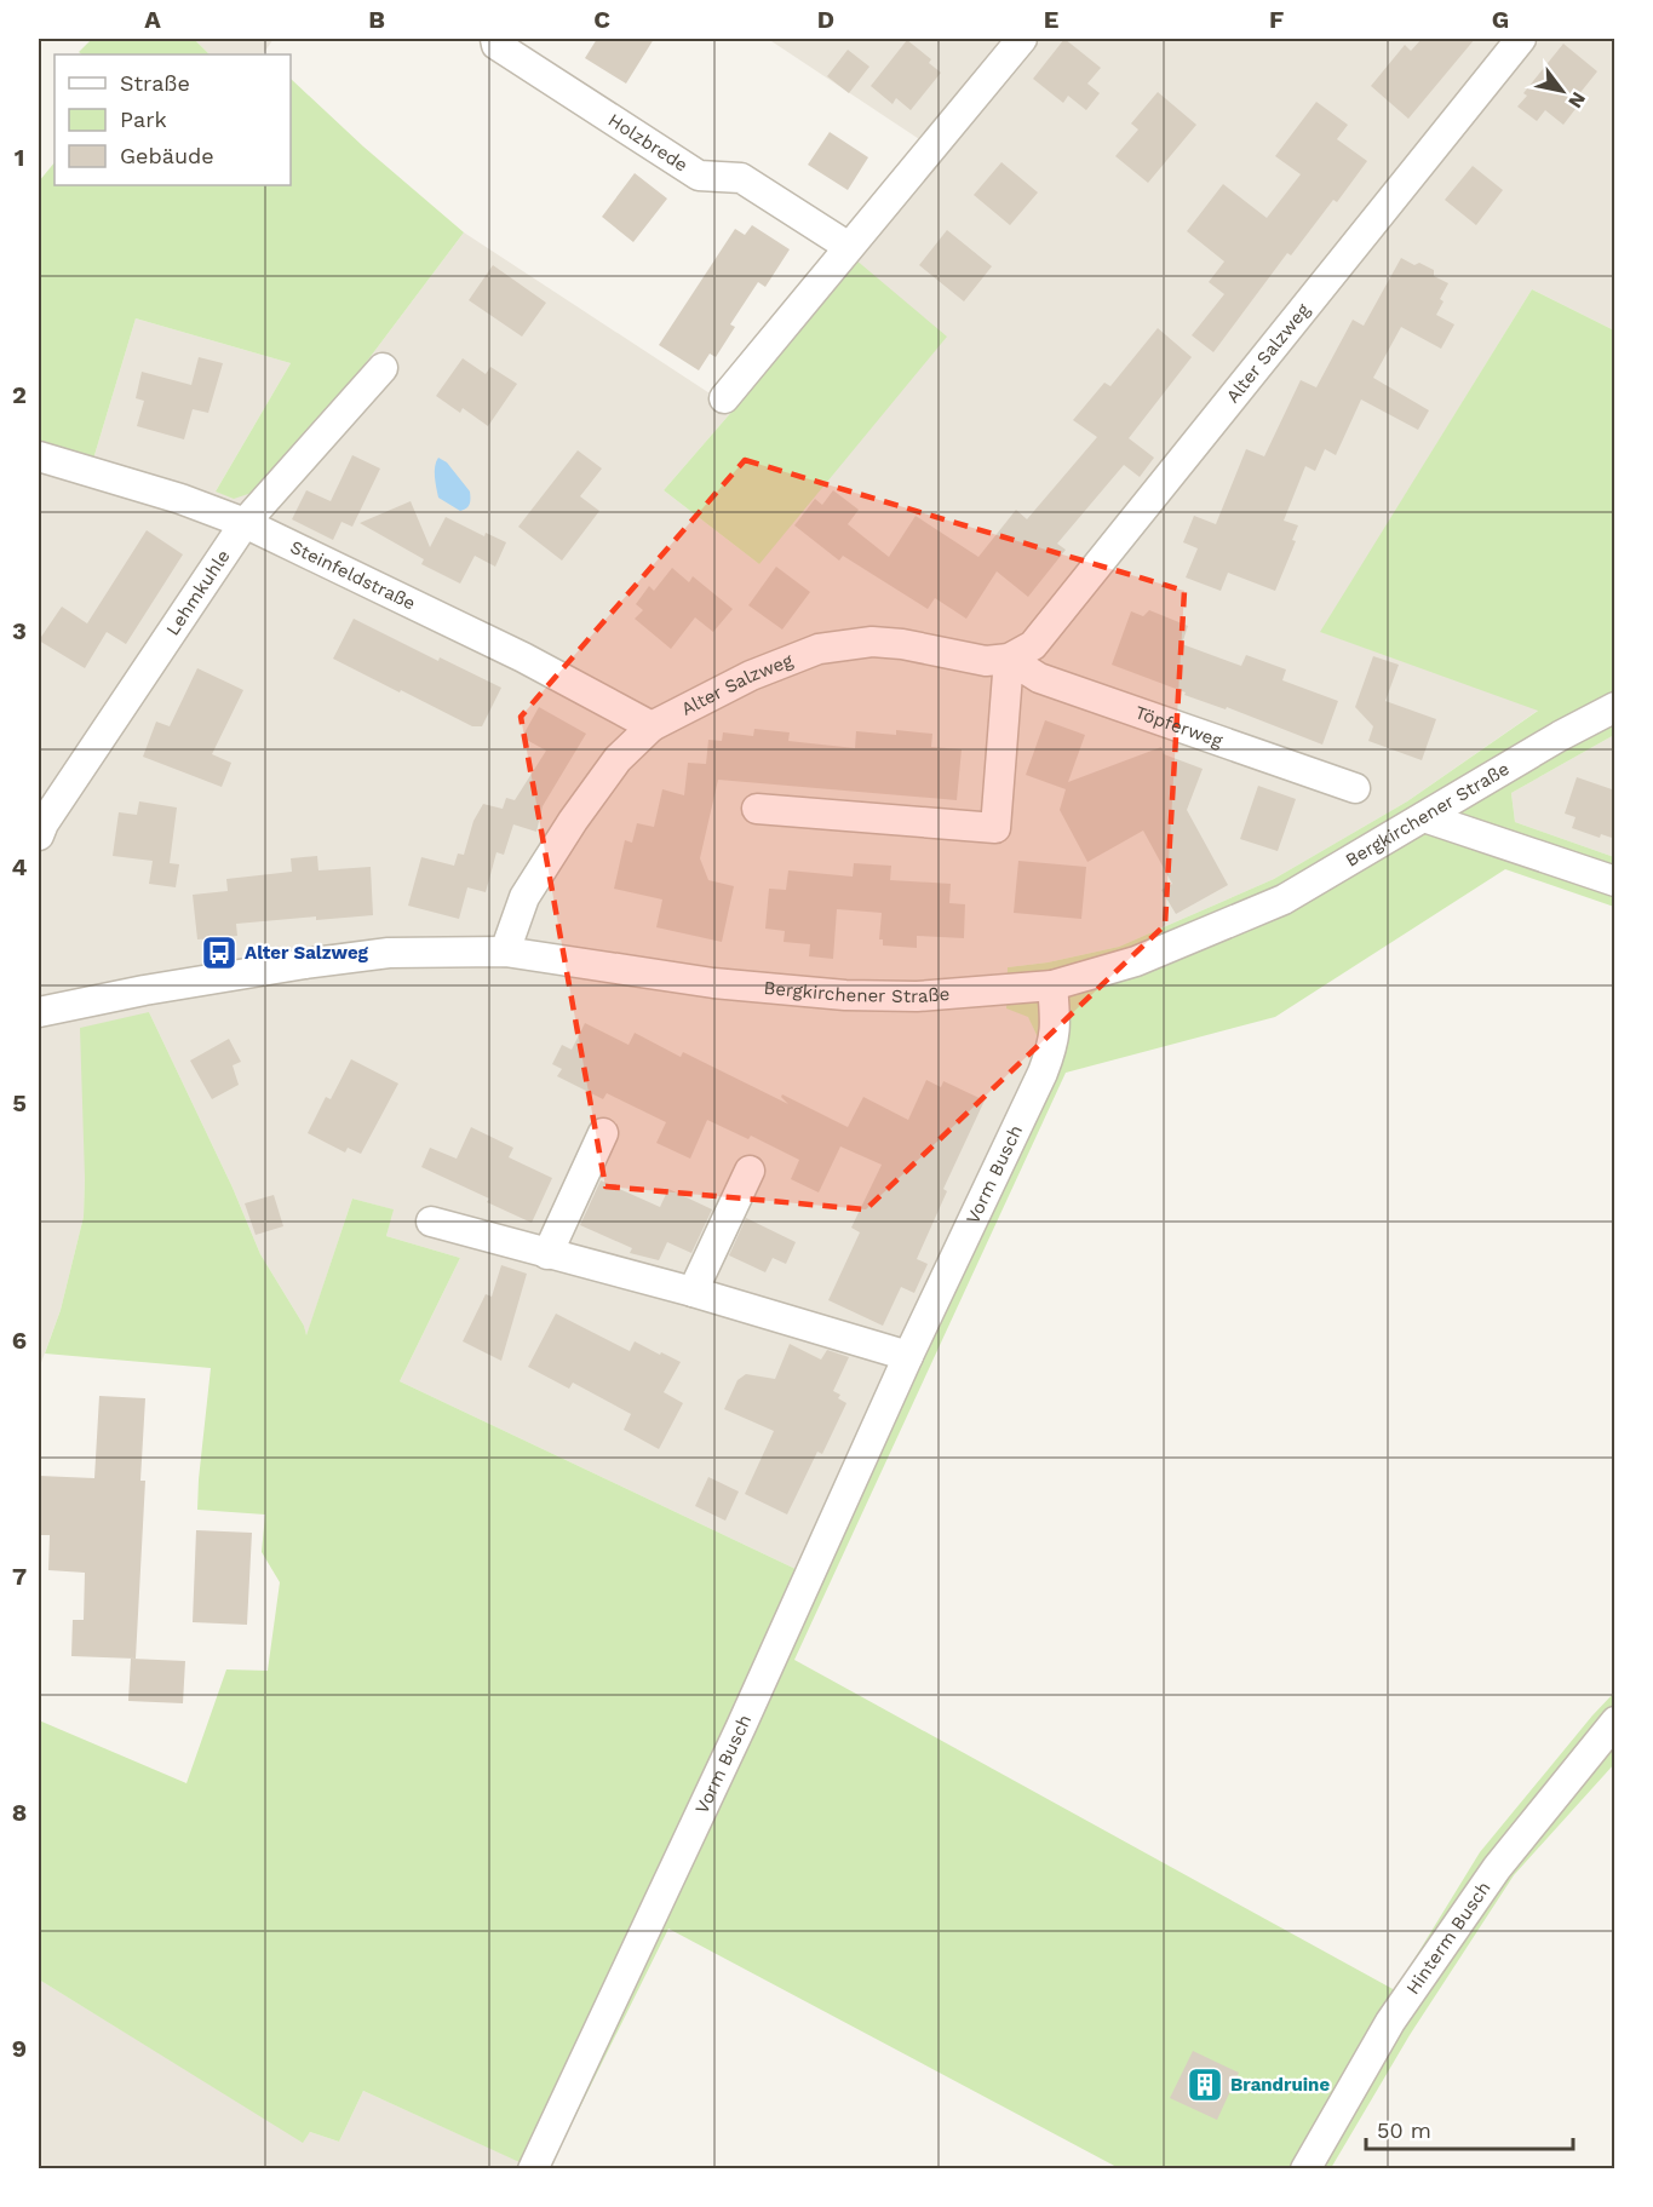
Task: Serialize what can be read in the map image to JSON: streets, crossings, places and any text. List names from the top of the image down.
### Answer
{
  "streets": {
    "street": [
      "Holzbrede",
      "Alter Salzweg",
      "Steinfeldstraße",
      "Lehmkuhle",
      "Töpferweg",
      "Bergkirchener Straße",
      "Vorm Busch",
      "Hinterm Busch"
    ]
  },
  "crossings": [
    ["Alter Salzweg", "Steinfeldstraße"],
    ["Alter Salzweg", "Töpferweg"],
    ["Alter Salzweg", "Bergkirchener Straße"],
    ["Steinfeldstraße", "Lehmkuhle"],
    ["Bergkirchener Straße", "Vorm Busch"]
  ],
  "places": {
    "bus stop": ["Alter Salzweg"],
    "building": ["Brandruine"]
  },
  "legend": ["Straße", "Park", "Gebäude"],
  "scale_bar": "50 m",
  "north": "bottom right",
  "grid": {
    "columns": [
      "A",
      "B",
      "C",
      "D",
      "E",
      "F",
      "G"
    ],
    "rows": [
      "1",
      "2",
      "3",
      "4",
      "5",
      "6",
      "7",
      "8",
      "9"
    ]
  }
}
